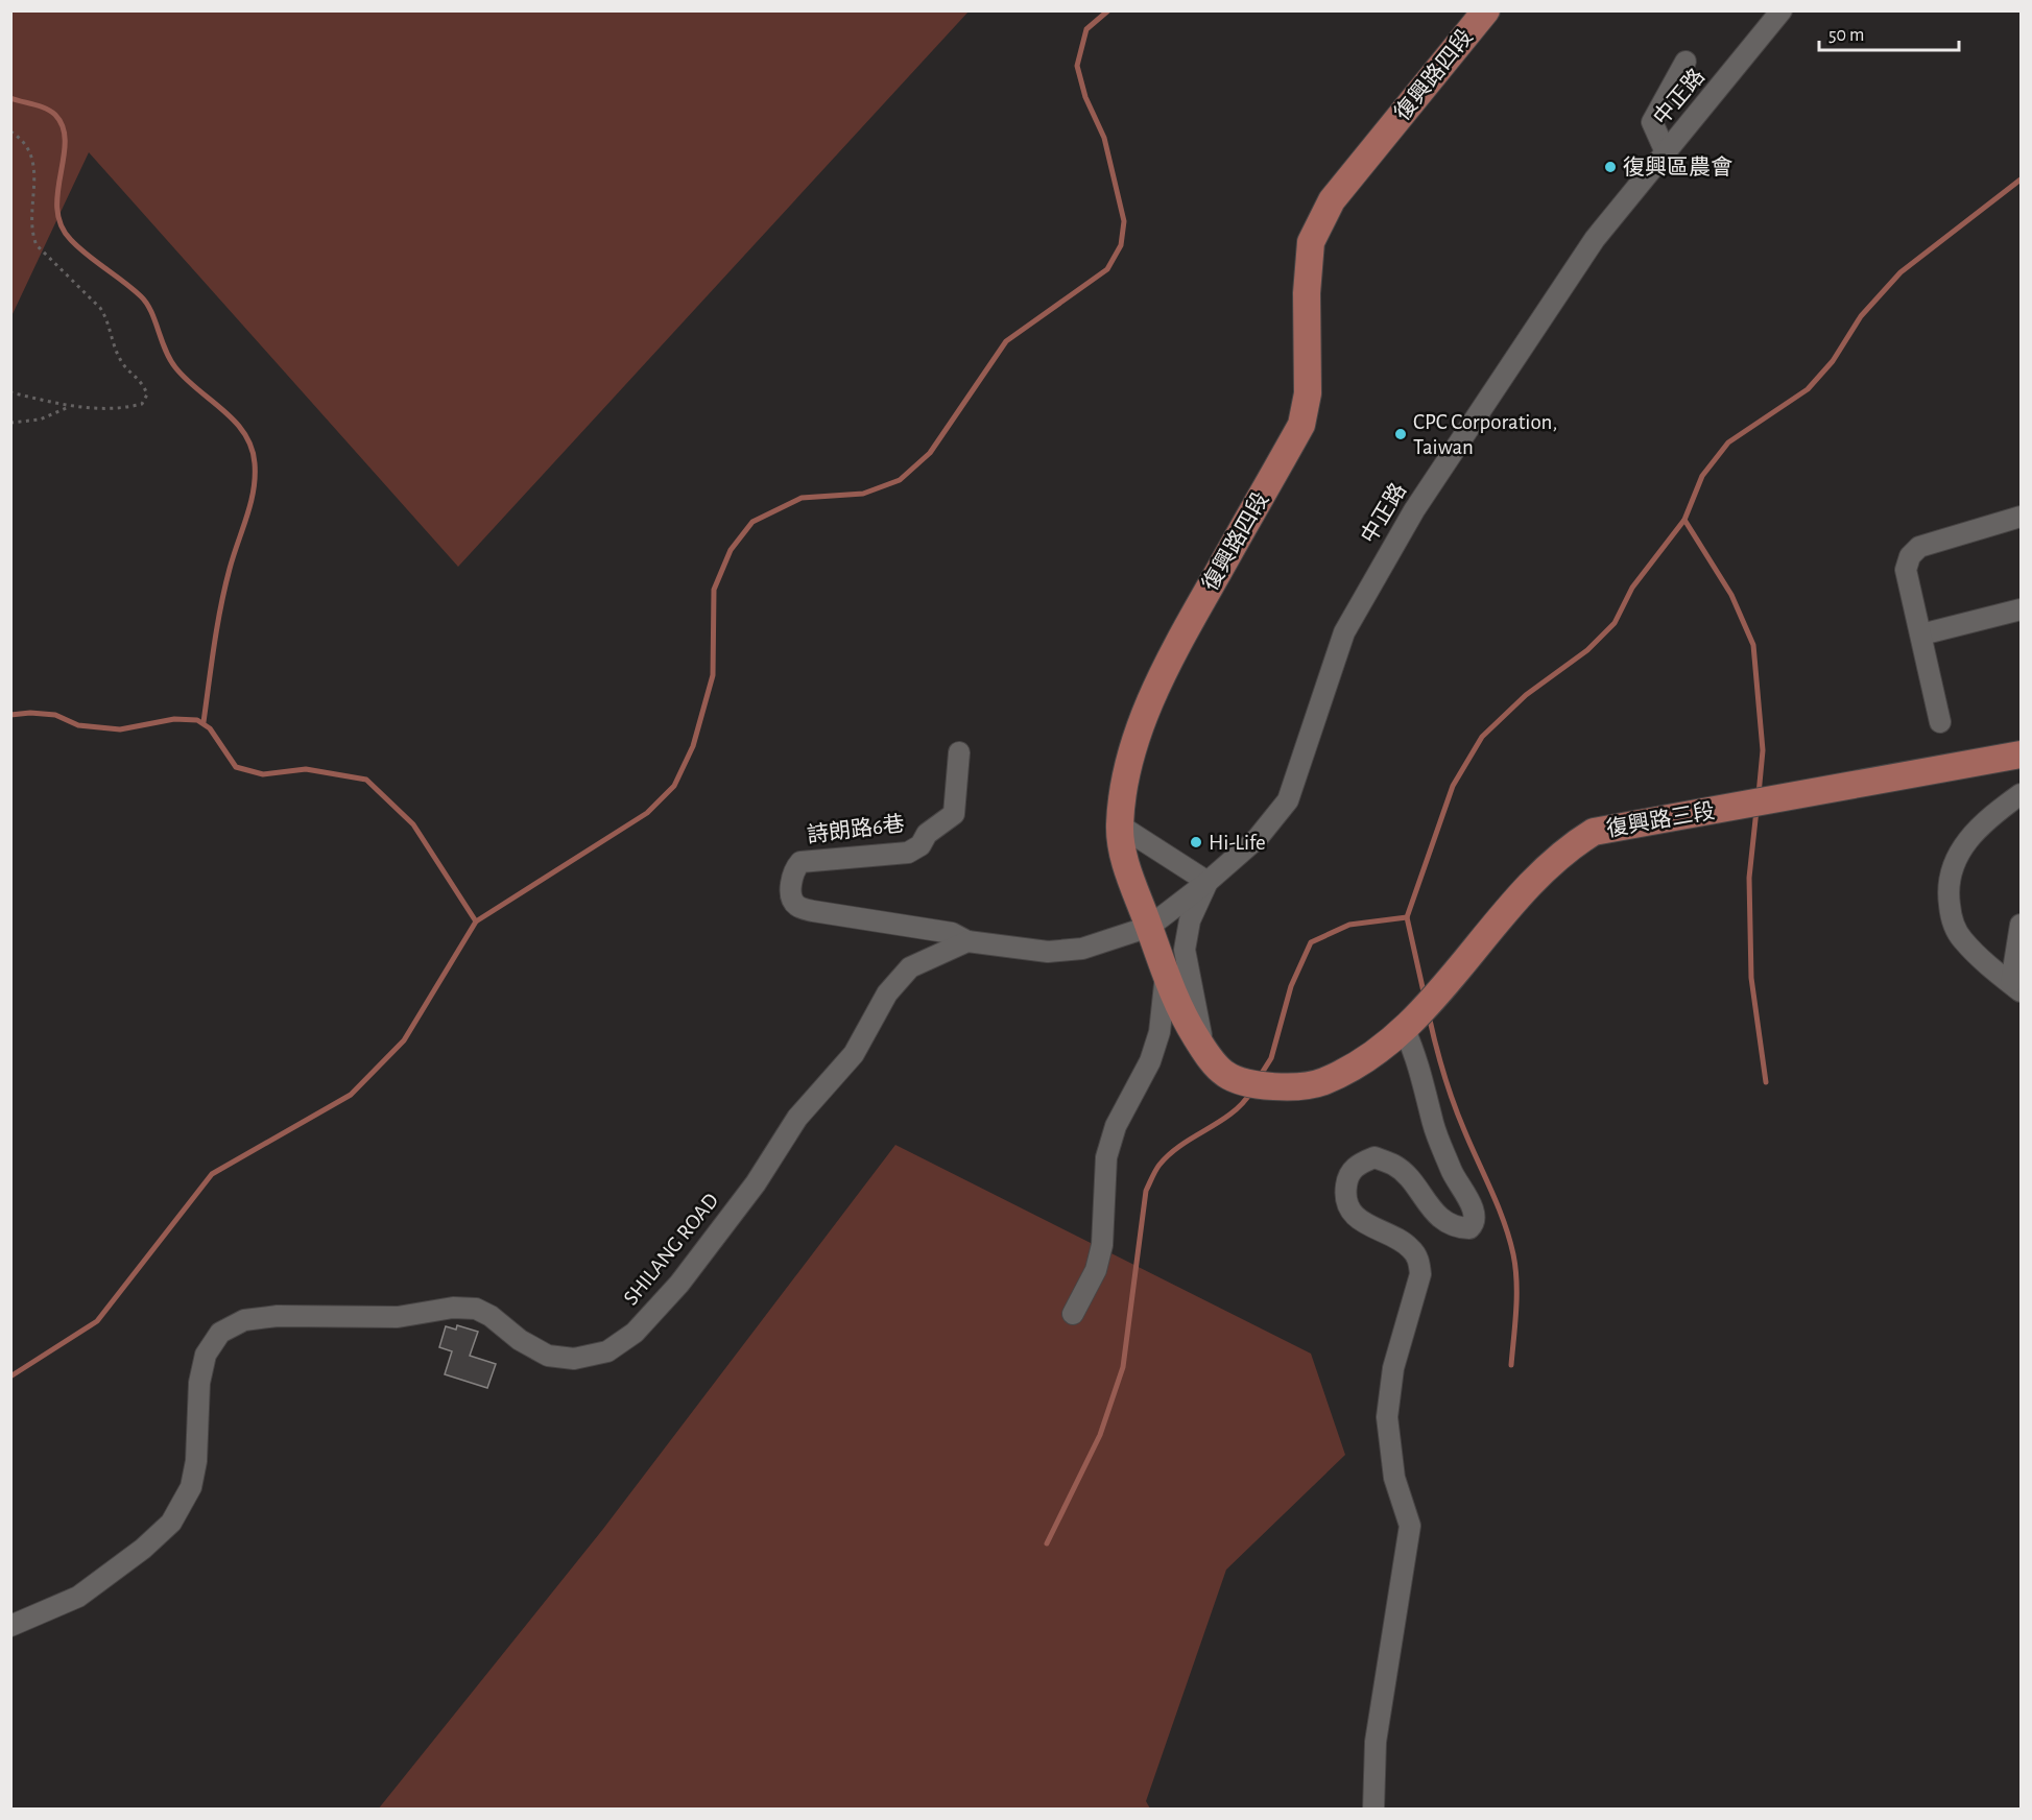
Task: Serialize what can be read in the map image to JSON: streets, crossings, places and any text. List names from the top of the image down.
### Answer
{
  "streets": {
    "main road": ["復興路四段", "復興路三段"],
    "street": ["中正路", "詩朗路6巷", "SHILANG ROAD"]
  },
  "crossings": [
    ["復興路四段", "中正路"],
    ["復興路四段", "復興路三段"],
    ["詩朗路6巷", "SHILANG ROAD"]
  ],
  "places": ["復興區農會", "CPC Corporation, Taiwan", "Hi-Life"],
  "scale_bar": "50 m"
}
